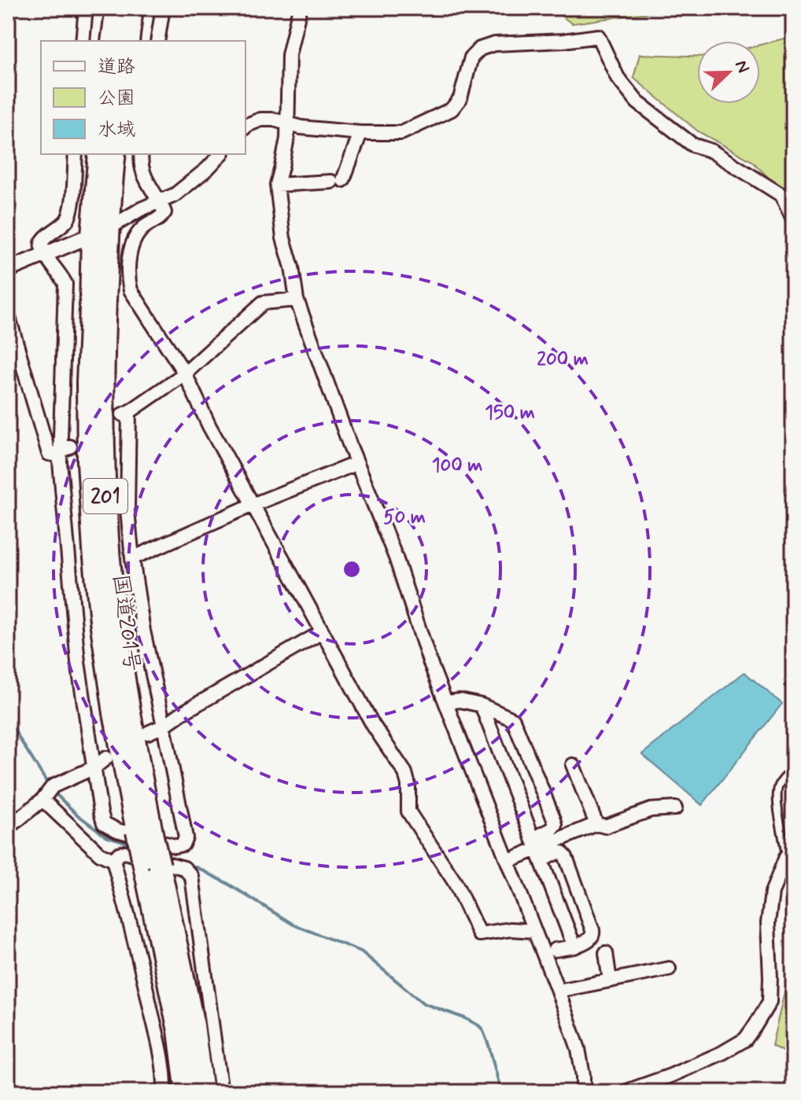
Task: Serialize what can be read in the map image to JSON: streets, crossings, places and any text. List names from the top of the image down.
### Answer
{
  "streets": {
    "highway": ["201", "国道201号"]
  },
  "legend": ["道路", "公園", "水域"],
  "north": "top right",
  "rings": [
    "200 m",
    "150 m",
    "100 m",
    "50 m"
  ]
}
